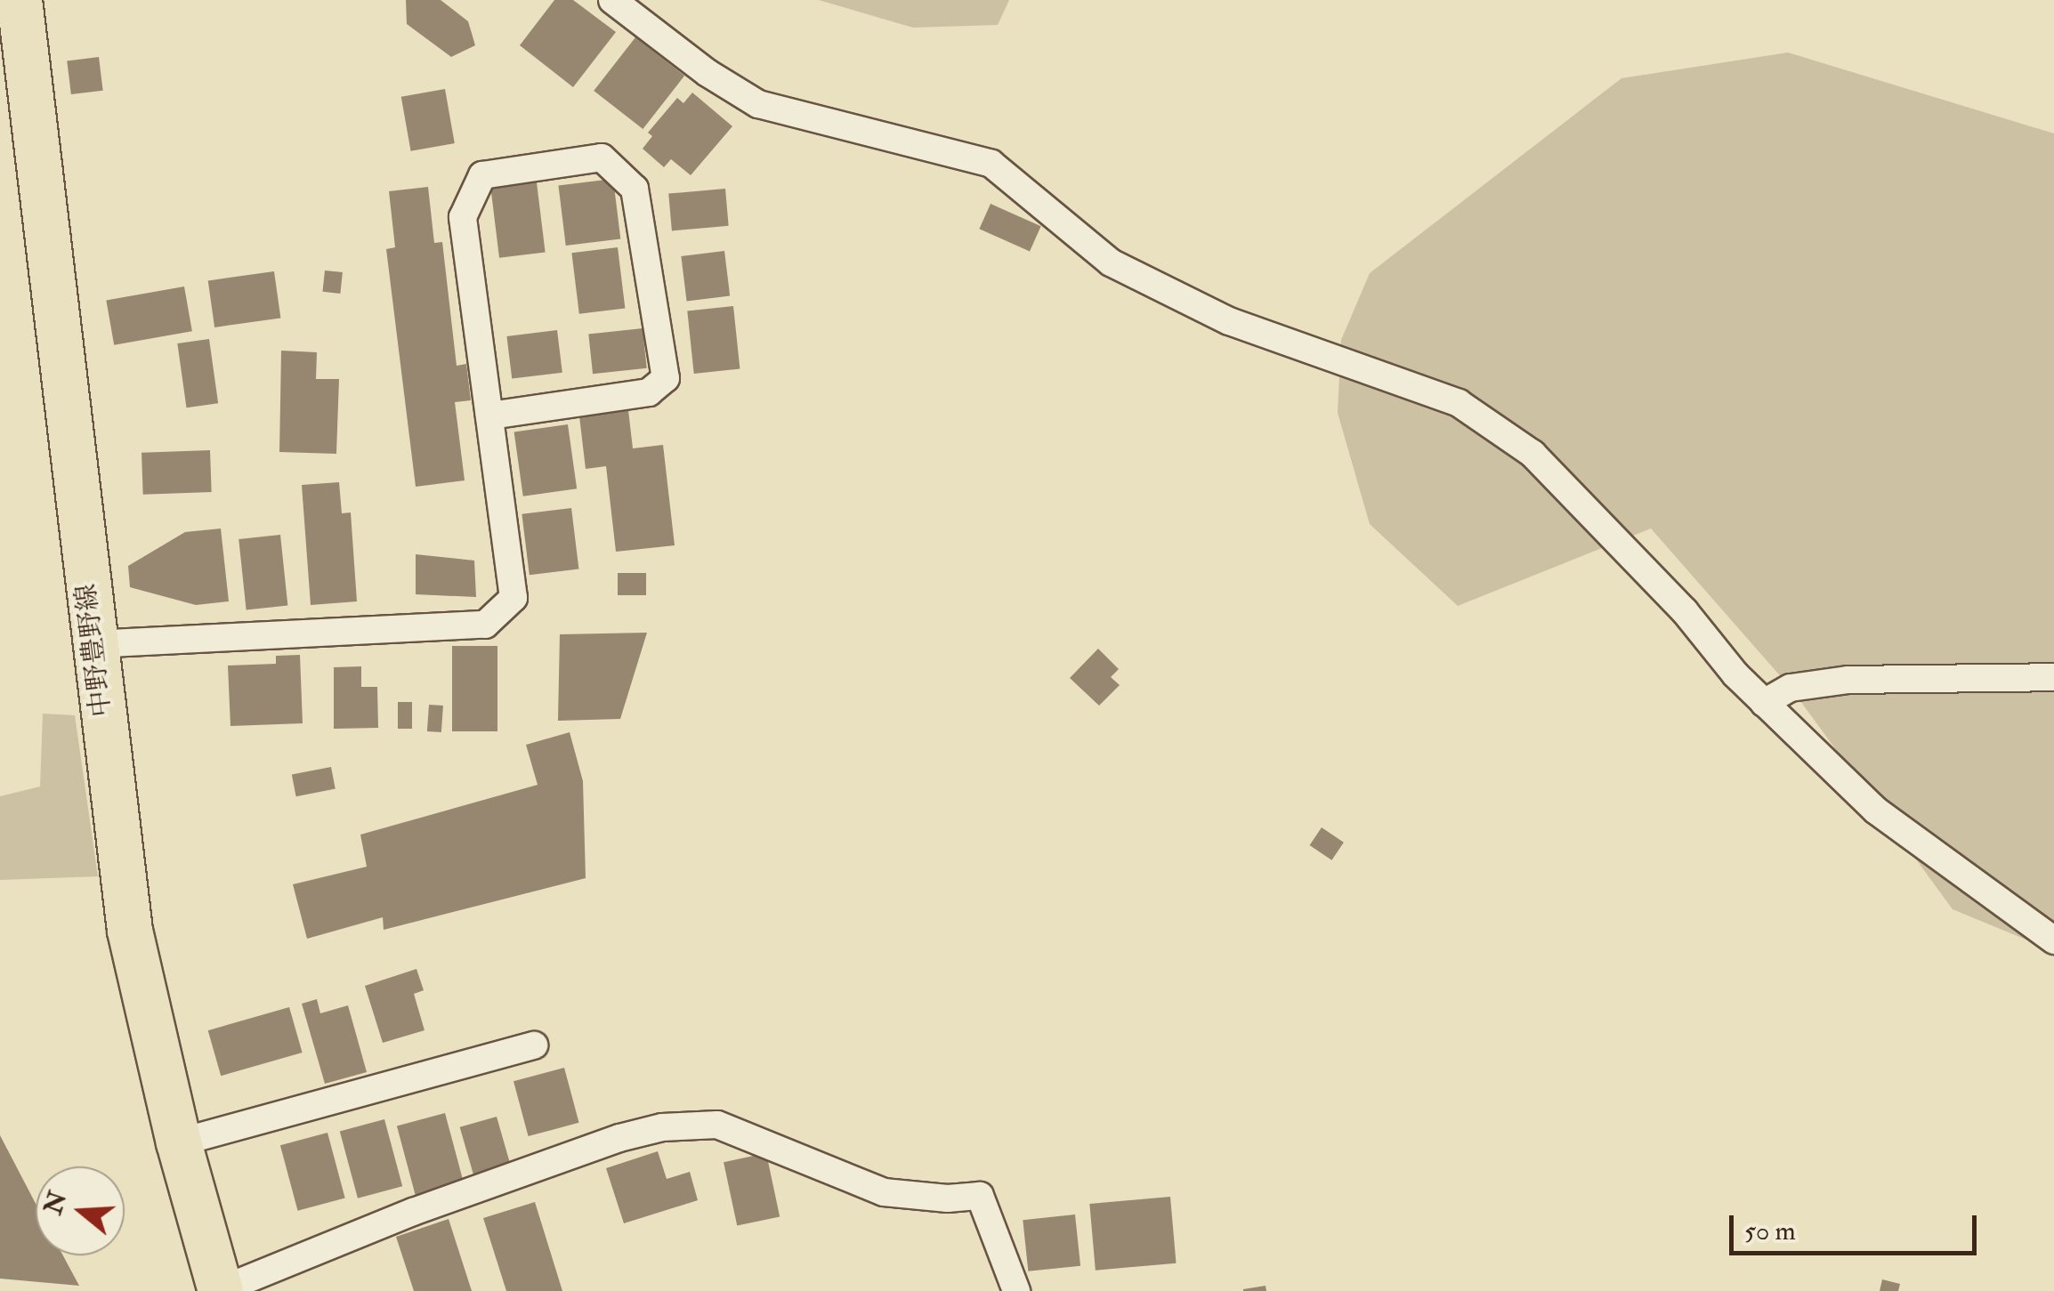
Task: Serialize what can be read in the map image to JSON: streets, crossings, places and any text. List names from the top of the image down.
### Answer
{
  "streets": {
    "main road": ["中野豊野線"]
  },
  "scale_bar": "50 m",
  "north": "left"
}
